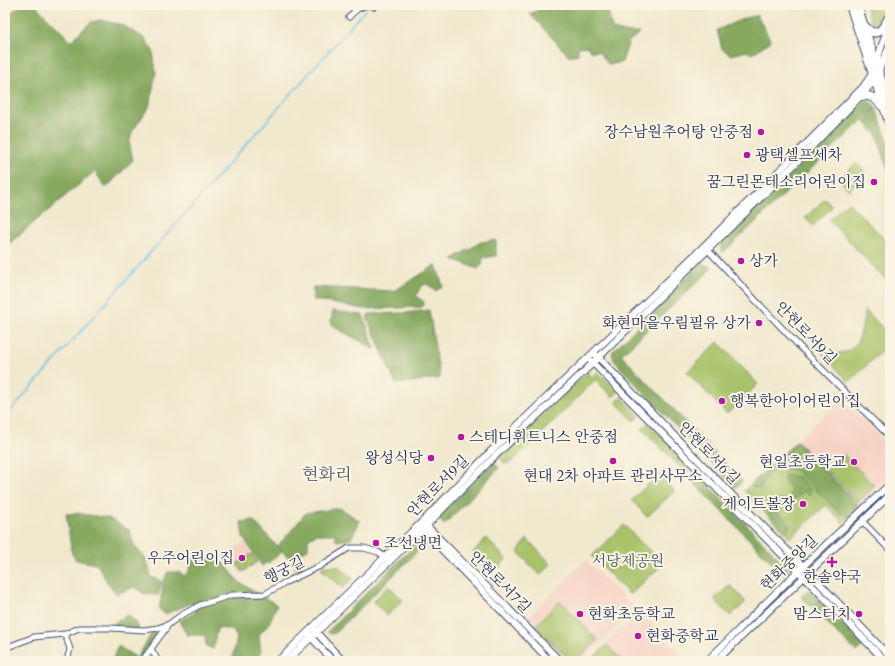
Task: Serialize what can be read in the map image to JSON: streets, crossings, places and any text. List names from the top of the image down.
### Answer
{
  "streets": {
    "street": [
      "안현로서9길",
      "안현로서6길",
      "현화중앙길",
      "행궁길",
      "안현로서7길"
    ]
  },
  "crossings": [
    ["안현로서9길", "안현로서6길"],
    ["안현로서9길", "행궁길"],
    ["안현로서9길", "안현로서7길"],
    ["안현로서6길", "현화중앙길"]
  ],
  "districts": ["현화리"],
  "parks": ["서당제공원"],
  "places": {
    "other": [
      "장수남원추어탕 안중점",
      "광택셀프세차",
      "꿈그린몬테소리어린이집",
      "상가",
      "화현마을우림필유 상가",
      "행복한아이어린이집",
      "스테디휘트니스 안중점",
      "왕성식당",
      "현대 2차 아파트 관리사무소",
      "현일초등학교",
      "게이트볼장",
      "조선냉면",
      "우주어린이집",
      "현화초등학교",
      "맘스터치",
      "현화중학교"
    ],
    "health": ["한솔약국"]
  }
}
